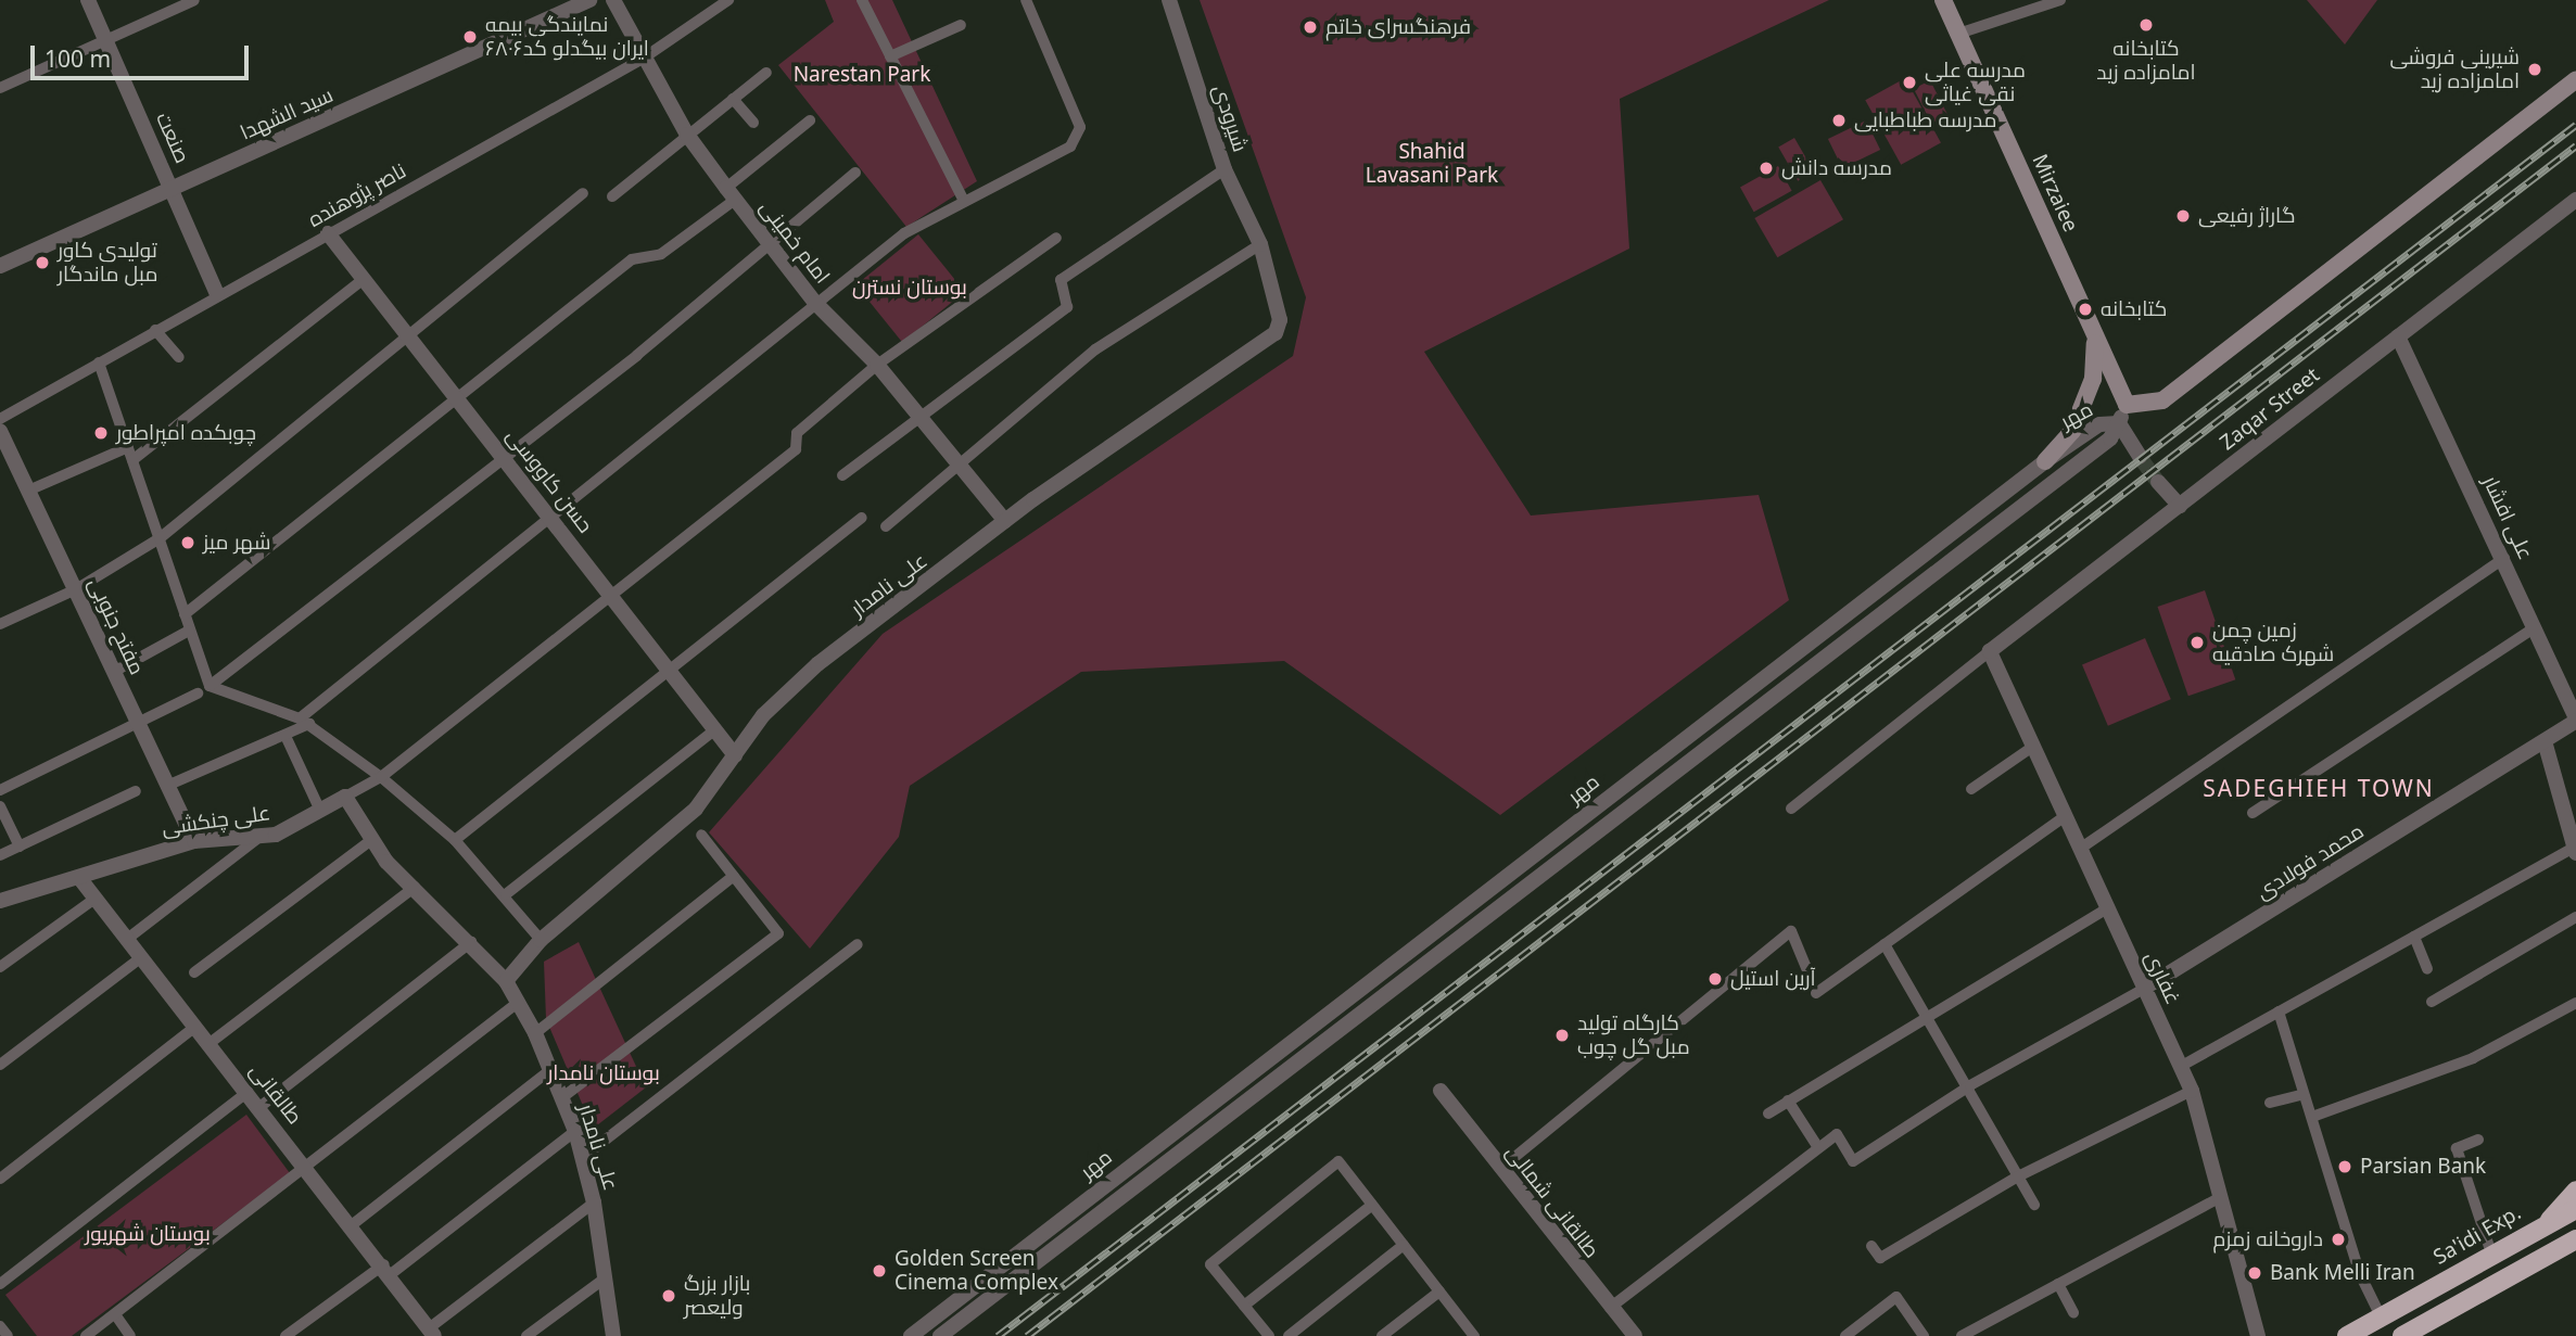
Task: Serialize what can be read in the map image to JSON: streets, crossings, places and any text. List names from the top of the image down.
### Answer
{
  "streets": {
    "highway": ["Sa'idi Exp."],
    "main road": ["Mirzaiee"],
    "street": [
      "سید الشهدا",
      "شیرودی",
      "صنعت",
      "ناصر پژوهنده",
      "امام خمینی",
      "Zaqar Street",
      "مهر",
      "حسن کاووسی",
      "علی افشار",
      "علی نامدار",
      "مفتح جنوبی",
      "علی چنکشی",
      "محمد فولادی",
      "غفاری",
      "طالقانی",
      "طالقانی شمالی"
    ]
  },
  "crossings": [
    ["سید الشهدا", "صنعت"],
    ["شیرودی", "علی نامدار"],
    ["صنعت", "ناصر پژوهنده"],
    ["ناصر پژوهنده", "امام خمینی"],
    ["ناصر پژوهنده", "حسن کاووسی"],
    ["امام خمینی", "علی نامدار"],
    ["Zaqar Street", "علی افشار"],
    ["Zaqar Street", "غفاری"],
    ["حسن کاووسی", "علی نامدار"],
    ["علی افشار", "محمد فولادی"],
    ["علی نامدار", "علی چنکشی"],
    ["مفتح جنوبی", "علی چنکشی"],
    ["علی چنکشی", "طالقانی"],
    ["محمد فولادی", "غفاری"]
  ],
  "districts": ["SADEGHIEH TOWN"],
  "parks": [
    "Narestan Park",
    "Shahid Lavasani Park",
    "بوستان نسترن",
    "بوستان نامدار",
    "بوستان شهریور"
  ],
  "places": [
    "کتابخانه امامزاده زید",
    "فرهنگسرای خاتم",
    "نمایندگی بیمه ایران بیگدلو کد۶۸۰۶",
    "شیرینی فروشی امامزاده زید",
    "مدرسه علی نقی غیاثی",
    "مدرسه طباطبایی",
    "مدرسه دانش",
    "گاراژ رفیعی",
    "تولیدی کاور مبل ماندگار",
    "کتابخانه",
    "چوبکده امپراطور",
    "شهر میز",
    "زمین چمن شهرک صادقیه",
    "آرین استیل",
    "کارگاه تولید مبل گل چوب",
    "Parsian Bank",
    "داروخانه زمزم",
    "Golden Screen Cinema Complex",
    "Bank Melli Iran",
    "بازار بزرگ ولیعصر"
  ],
  "scale_bar": "100 m"
}
